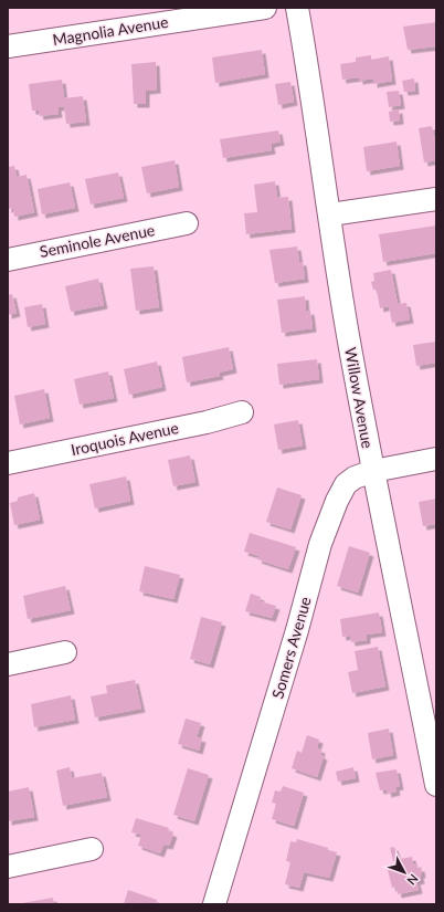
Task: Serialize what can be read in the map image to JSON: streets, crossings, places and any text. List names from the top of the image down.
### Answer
{
  "streets": {
    "street": [
      "Magnolia Avenue",
      "Seminole Avenue",
      "Willow Avenue",
      "Iroquois Avenue",
      "Somers Avenue"
    ]
  },
  "crossings": [
    ["Willow Avenue", "Somers Avenue"]
  ],
  "north": "bottom right"
}
